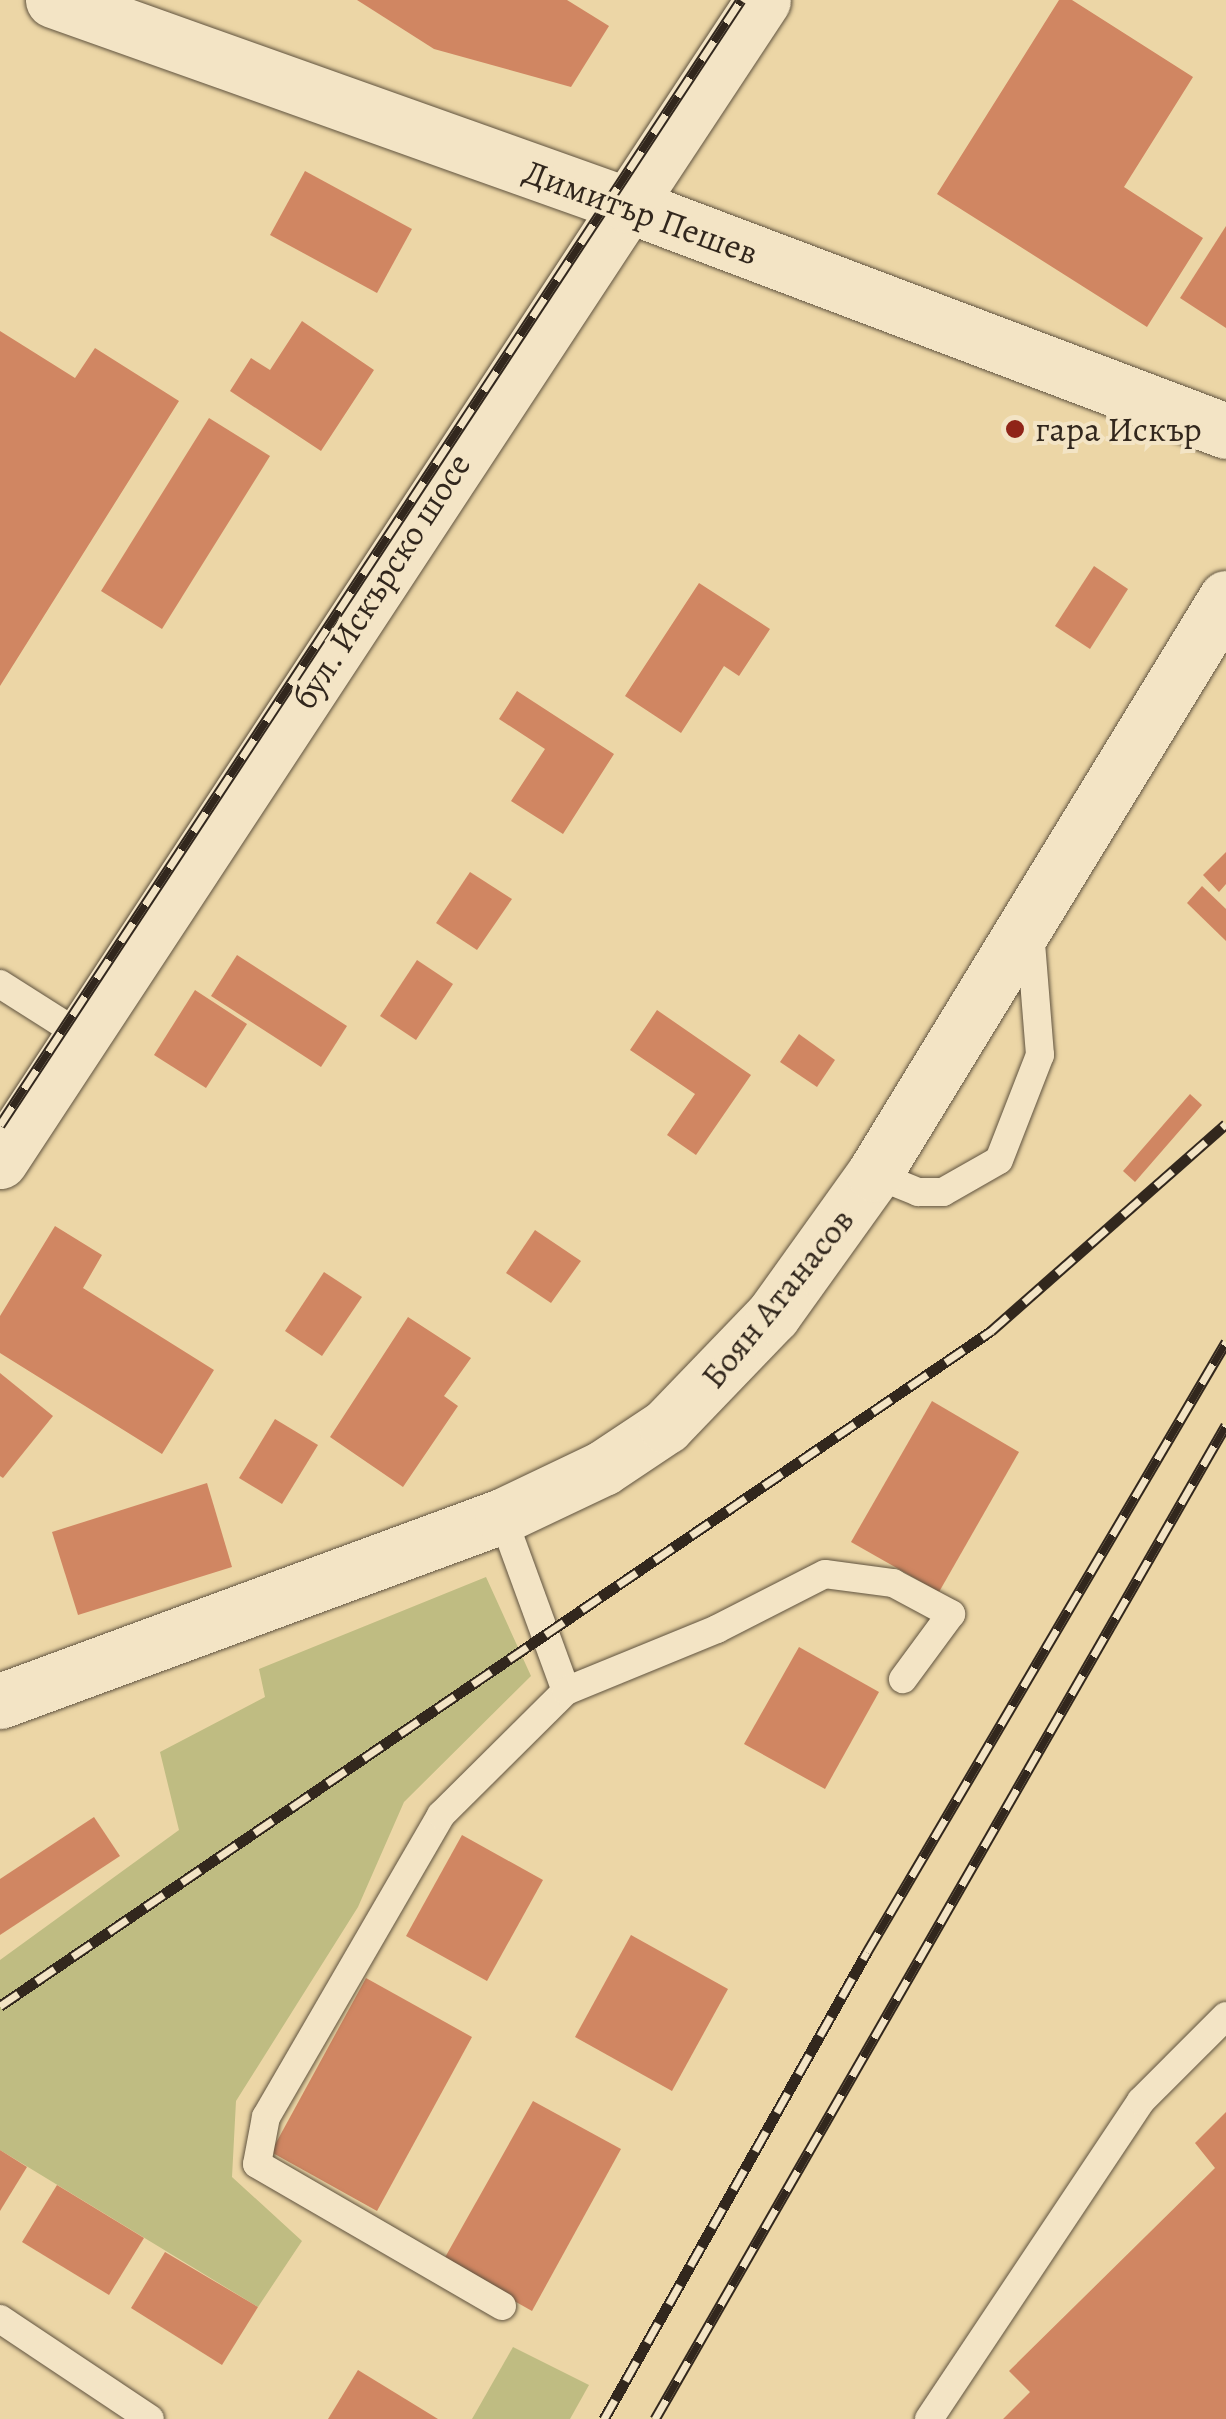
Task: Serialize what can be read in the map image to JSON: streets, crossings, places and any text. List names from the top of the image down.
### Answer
{
  "streets": {
    "street": ["Димитър Пешев", "бул. Искърско шосе", "Боян Атанасов"]
  },
  "crossings": [
    ["Димитър Пешев", "бул. Искърско шосе"]
  ],
  "places": ["гара Искър"]
}
